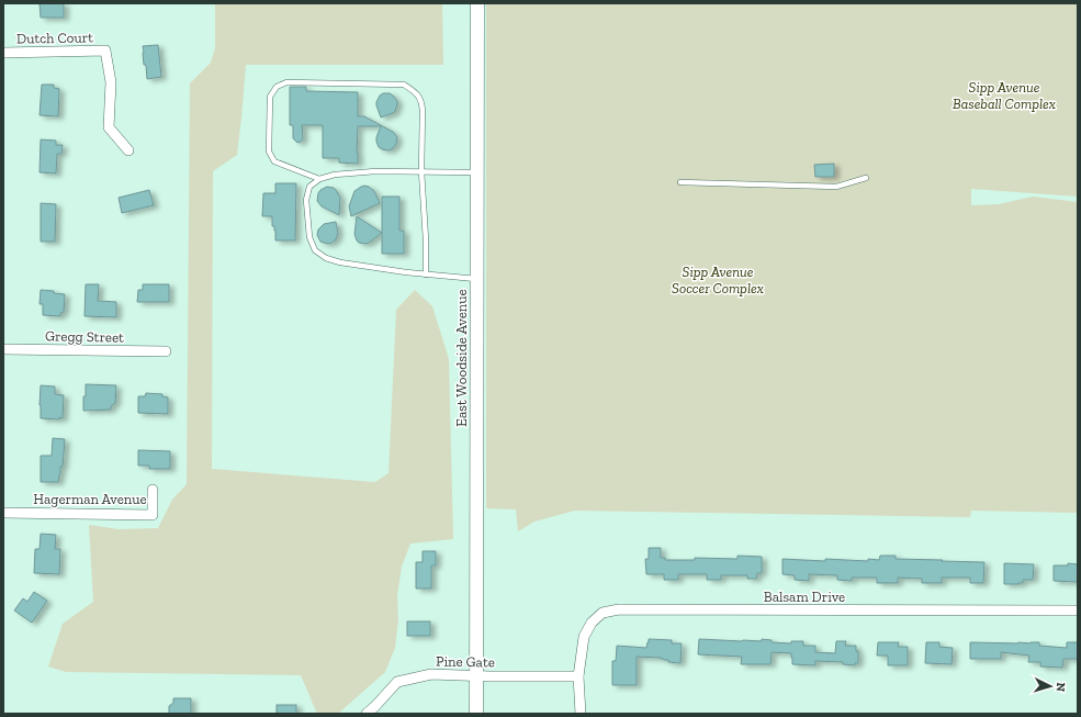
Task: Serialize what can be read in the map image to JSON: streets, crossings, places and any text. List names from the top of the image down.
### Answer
{
  "streets": {
    "main road": ["East Woodside Avenue"],
    "street": [
      "Dutch Court",
      "Gregg Street",
      "Hagerman Avenue",
      "Balsam Drive",
      "Pine Gate"
    ]
  },
  "crossings": [
    ["East Woodside Avenue", "Pine Gate"],
    ["Balsam Drive", "Pine Gate"]
  ],
  "parks": ["Sipp Avenue Baseball Complex", "Sipp Avenue Soccer Complex"],
  "north": "right"
}
